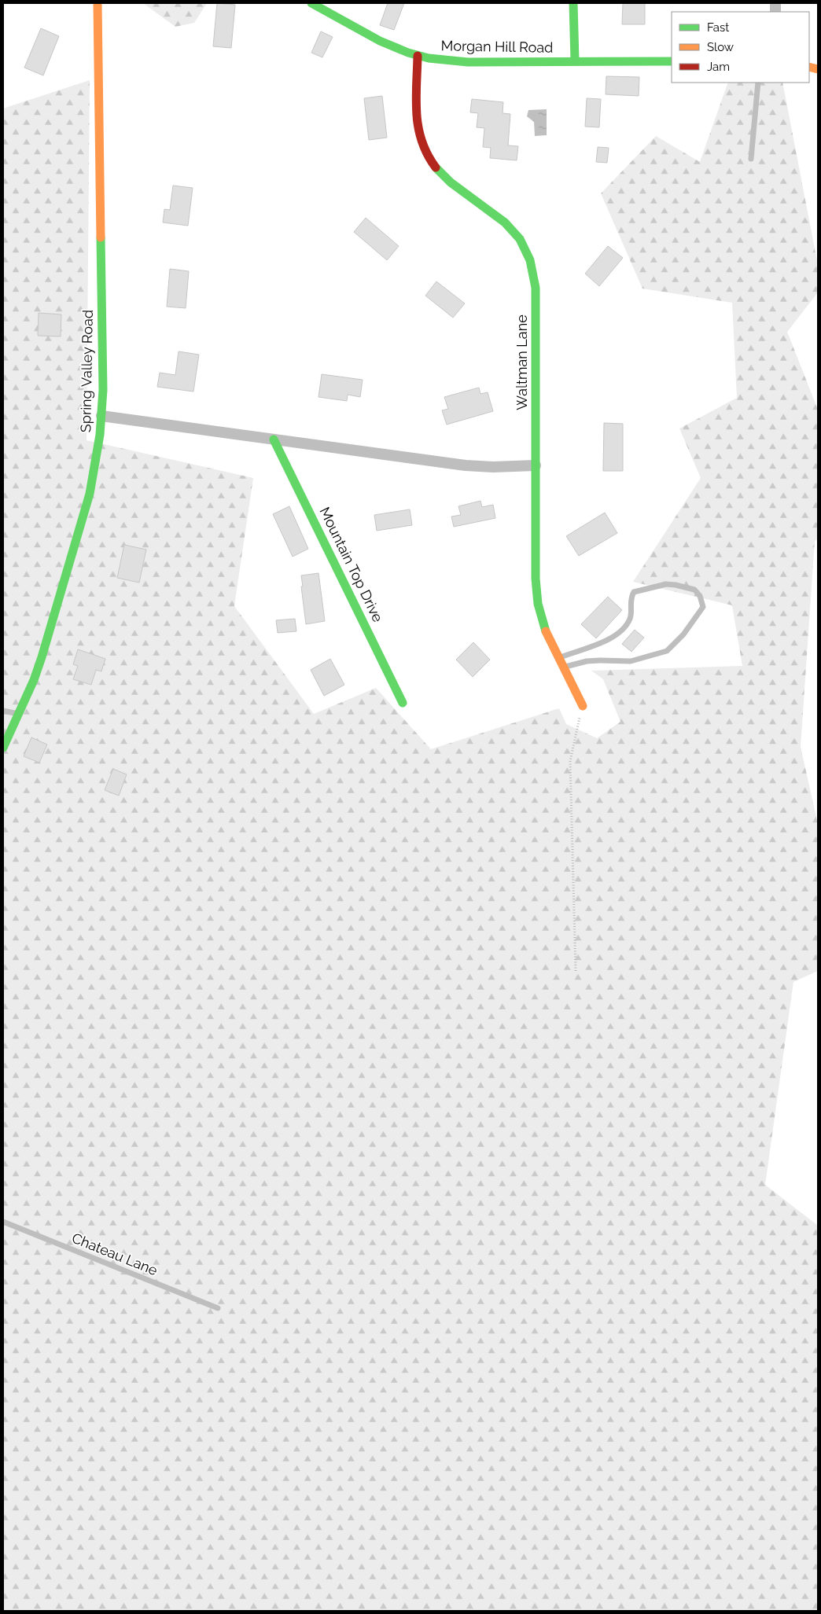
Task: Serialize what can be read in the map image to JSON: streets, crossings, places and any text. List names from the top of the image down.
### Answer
{
  "streets": {
    "street": [
      "Morgan Hill Road",
      "Waltman Lane",
      "Spring Valley Road",
      "Mountain Top Drive"
    ],
    "lane": ["Chateau Lane"]
  },
  "crossings": [
    ["Morgan Hill Road", "Waltman Lane"]
  ],
  "legend": ["Fast", "Slow", "Jam"]
}
